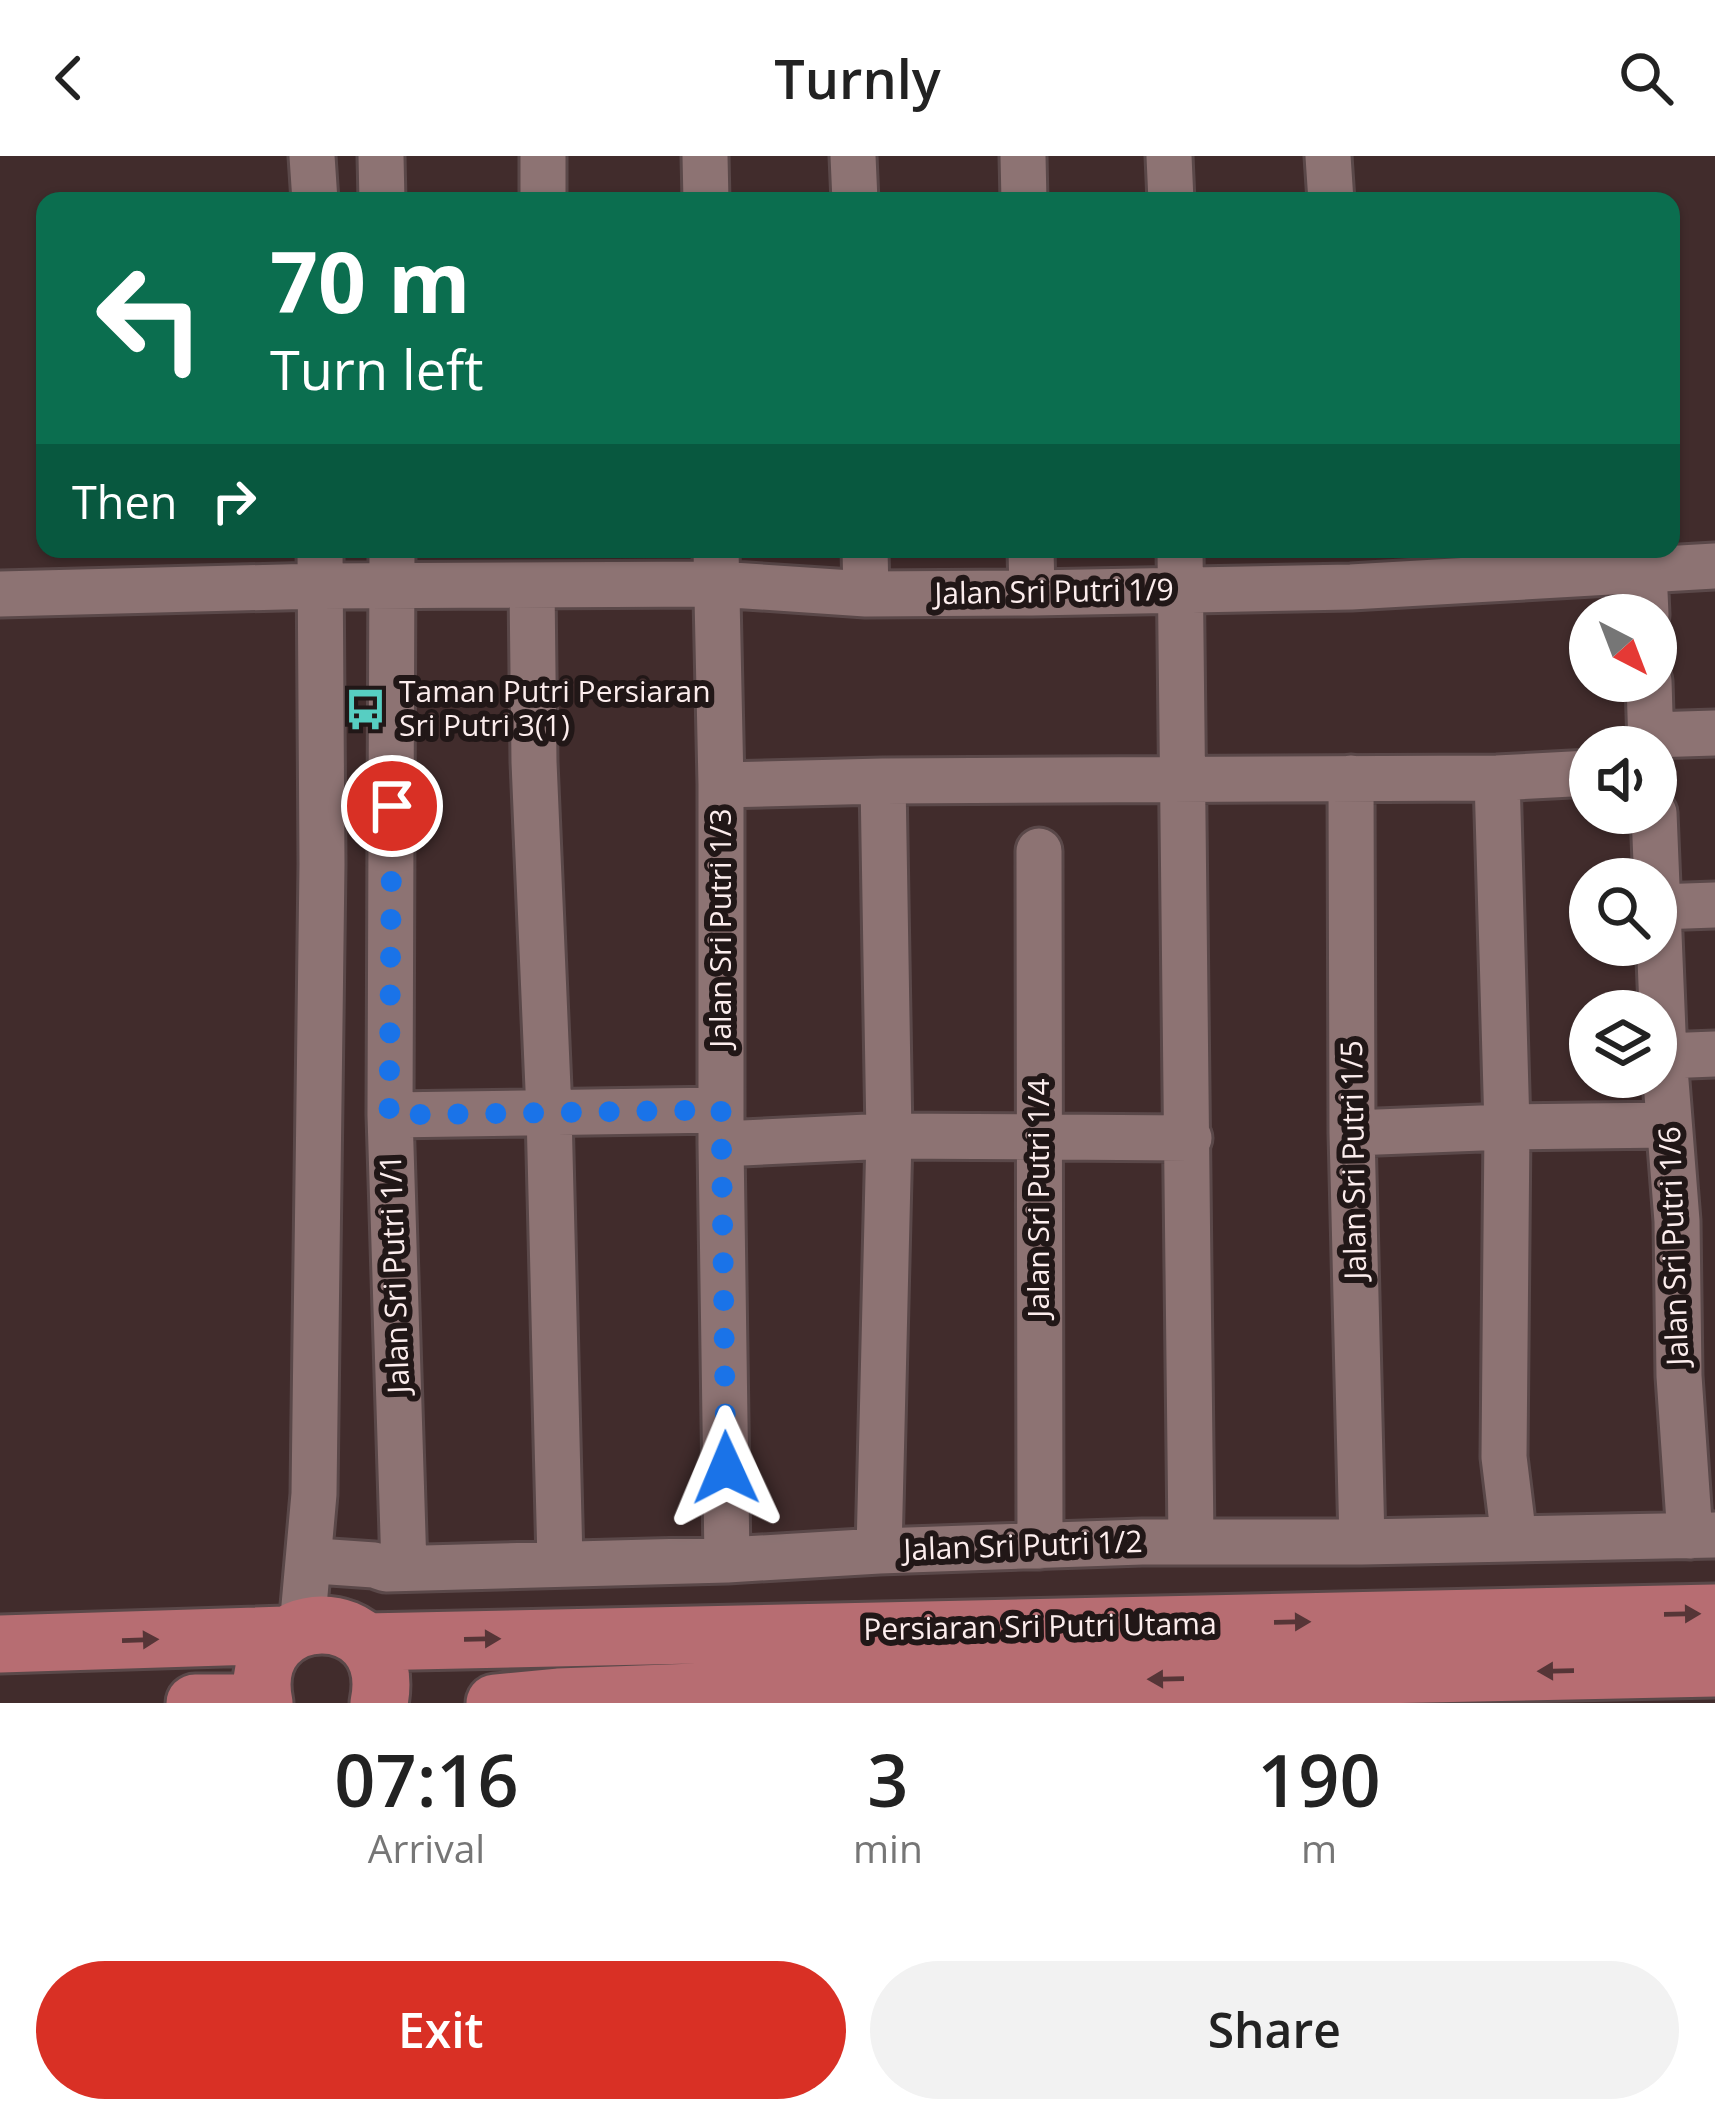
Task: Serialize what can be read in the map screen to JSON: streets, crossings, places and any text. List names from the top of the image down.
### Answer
{
  "streets": {
    "main road": ["Persiaran Sri Putri Utama"],
    "street": [
      "Jalan Sri Putri 1/9",
      "Jalan Sri Putri 1/3",
      "Jalan Sri Putri 1/5",
      "Jalan Sri Putri 1/4",
      "Jalan Sri Putri 1/6",
      "Jalan Sri Putri 1/1",
      "Jalan Sri Putri 1/2"
    ]
  },
  "crossings": [
    ["Jalan Sri Putri 1/9", "Jalan Sri Putri 1/3"],
    ["Jalan Sri Putri 1/9", "Jalan Sri Putri 1/1"],
    ["Jalan Sri Putri 1/3", "Jalan Sri Putri 1/2"],
    ["Jalan Sri Putri 1/5", "Jalan Sri Putri 1/2"],
    ["Jalan Sri Putri 1/4", "Jalan Sri Putri 1/2"],
    ["Jalan Sri Putri 1/6", "Jalan Sri Putri 1/2"],
    ["Jalan Sri Putri 1/1", "Jalan Sri Putri 1/2"]
  ],
  "places": {
    "bus stop": ["Taman Putri Persiaran Sri Putri 3(1)"]
  },
  "north": "bottom right",
  "page": {
    "header": "Turnly",
    "turn": ["70 m", "Turn left"],
    "then": "Then",
    "eta": [
      "07:16",
      "Arrival",
      "3",
      "min",
      "190",
      "m"
    ],
    "buttons": ["Exit", "Share"]
  }
}
